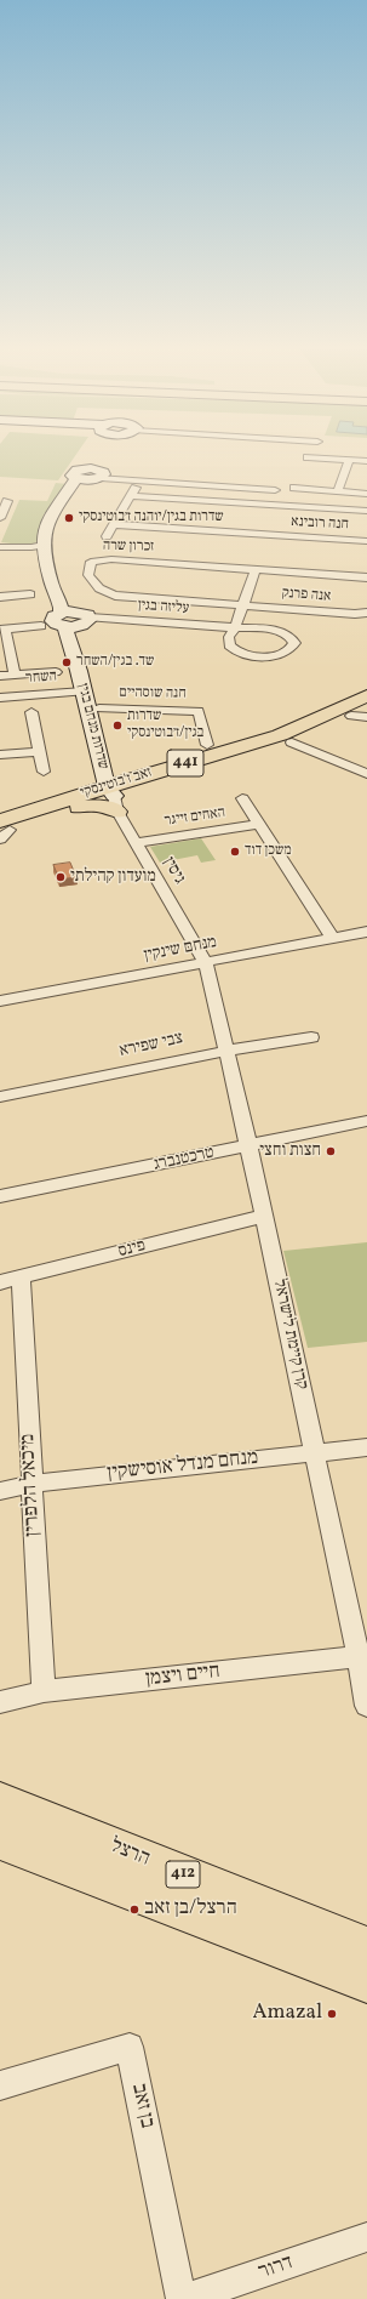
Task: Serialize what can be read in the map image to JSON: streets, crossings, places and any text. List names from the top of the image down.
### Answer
{
  "streets": {
    "main road": [
      "441",
      "זאב ז'בוטינסקי",
      "הרצל",
      "412"
    ],
    "street": [
      "חנה רובינא",
      "זכרון שרה",
      "אנה פרנק",
      "עליזה בגין",
      "השחר",
      "חנה שוסהיים",
      "שדרות מנחם בגין",
      "האחים זייגר",
      "גיסין",
      "מנחם שינקין",
      "צבי שפירא",
      "טרכטנברג",
      "פינס",
      "קרן קיימת לישראל",
      "מנחם מנדל אוסישקין",
      "מיכאל הלפרין",
      "חיים ויצמן",
      "בן זאב",
      "דרור"
    ]
  },
  "crossings": [
    ["זכרון שרה", "אנה פרנק"],
    ["עליזה בגין", "שדרות מנחם בגין"],
    ["השחר", "שדרות מנחם בגין"],
    ["חנה שוסהיים", "שדרות מנחם בגין"],
    ["שדרות מנחם בגין", "זאב ז'בוטינסקי"],
    ["שדרות מנחם בגין", "גיסין"],
    ["זאב ז'בוטינסקי", "גיסין"],
    ["האחים זייגר", "גיסין"],
    ["האחים זייגר", "מנחם שינקין"],
    ["גיסין", "מנחם שינקין"],
    ["גיסין", "קרן קיימת לישראל"],
    ["מנחם שינקין", "קרן קיימת לישראל"],
    ["צבי שפירא", "קרן קיימת לישראל"],
    ["טרכטנברג", "קרן קיימת לישראל"],
    ["פינס", "קרן קיימת לישראל"],
    ["פינס", "מיכאל הלפרין"],
    ["קרן קיימת לישראל", "מנחם מנדל אוסישקין"],
    ["קרן קיימת לישראל", "חיים ויצמן"],
    ["מנחם מנדל אוסישקין", "מיכאל הלפרין"],
    ["מיכאל הלפרין", "חיים ויצמן"],
    ["בן זאב", "דרור"]
  ],
  "places": [
    "שדרות בגין/יוהנה ז׳בוטינסקי",
    "שד. בגין/השחר",
    "שדרות בגין/ז׳בוטינסקי",
    "משכן דוד",
    "מועדון קהילתי",
    "חצות וחצי",
    "הרצל/בן זאב",
    "Amazal"
  ]
}
